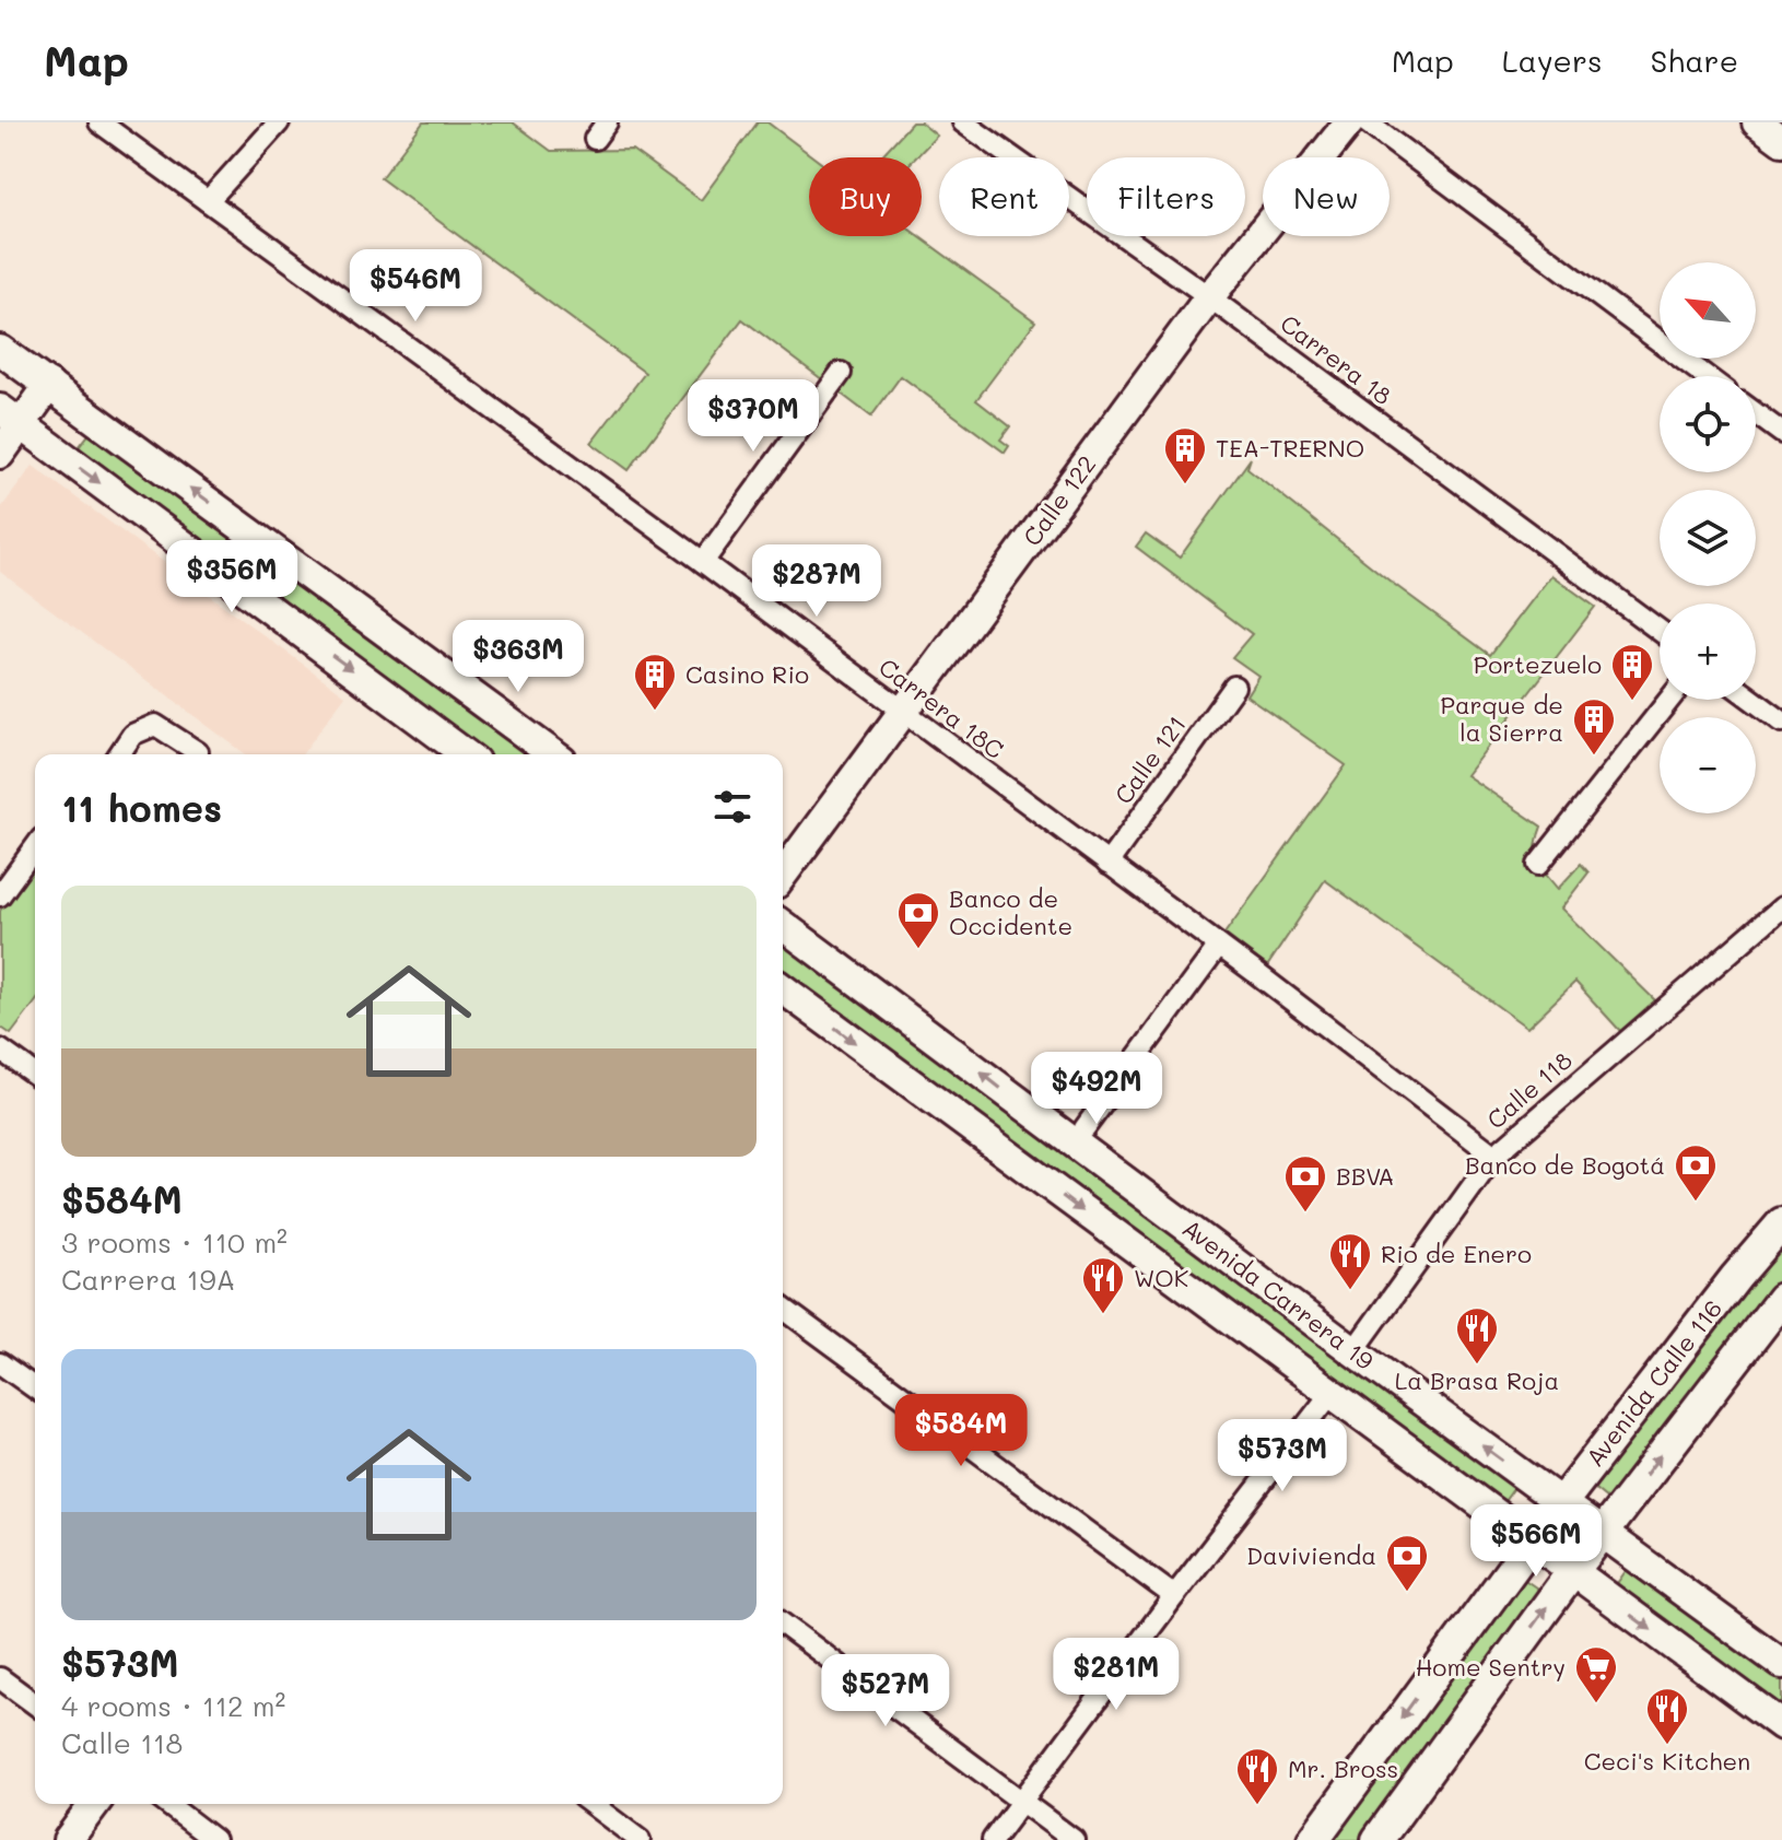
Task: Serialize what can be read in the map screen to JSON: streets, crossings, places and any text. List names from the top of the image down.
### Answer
{
  "streets": {
    "main road": ["Calle 122", "Avenida Carrera 19", "Avenida Calle 116"],
    "street": [
      "Carrera 18",
      "Carrera 18C",
      "Calle 121",
      "Calle 118"
    ]
  },
  "crossings": [
    ["Carrera 18", "Calle 122"],
    ["Calle 122", "Carrera 18C"],
    ["Carrera 18C", "Calle 121"],
    ["Carrera 18C", "Calle 118"],
    ["Calle 118", "Avenida Carrera 19"],
    ["Avenida Carrera 19", "Avenida Calle 116"]
  ],
  "places": {
    "building": [
      "TEA-TRERNO",
      "Portezuelo",
      "Casino Rio",
      "Parque de la Sierra"
    ],
    "bank": [
      "Banco de Occidente",
      "Banco de Bogotá",
      "BBVA",
      "Davivienda"
    ],
    "restaurant": [
      "Rio de Enero",
      "WOK",
      "La Brasa Roja",
      "Ceci's Kitchen",
      "Mr. Bross"
    ],
    "supermarket": ["Home Sentry"]
  },
  "north": "top left",
  "page": {
    "header": "Map",
    "nav": ["Map", "Layers", "Share"],
    "chip": [
      "Buy",
      "Rent",
      "Filters",
      "New"
    ],
    "price": [
      "$546M",
      "$370M",
      "$356M",
      "$287M",
      "$363M",
      "$492M",
      "$584M",
      "$573M",
      "$566M",
      "$281M",
      "$527M"
    ],
    "map_buttons": ["+", "−"],
    "heading": "11 homes",
    "list": [
      {
        "name": "$584M",
        "note": "3 rooms · 110 m² · Carrera 19A"
      },
      {
        "name": "$573M",
        "note": "4 rooms · 112 m² · Calle 118"
      }
    ]
  }
}
